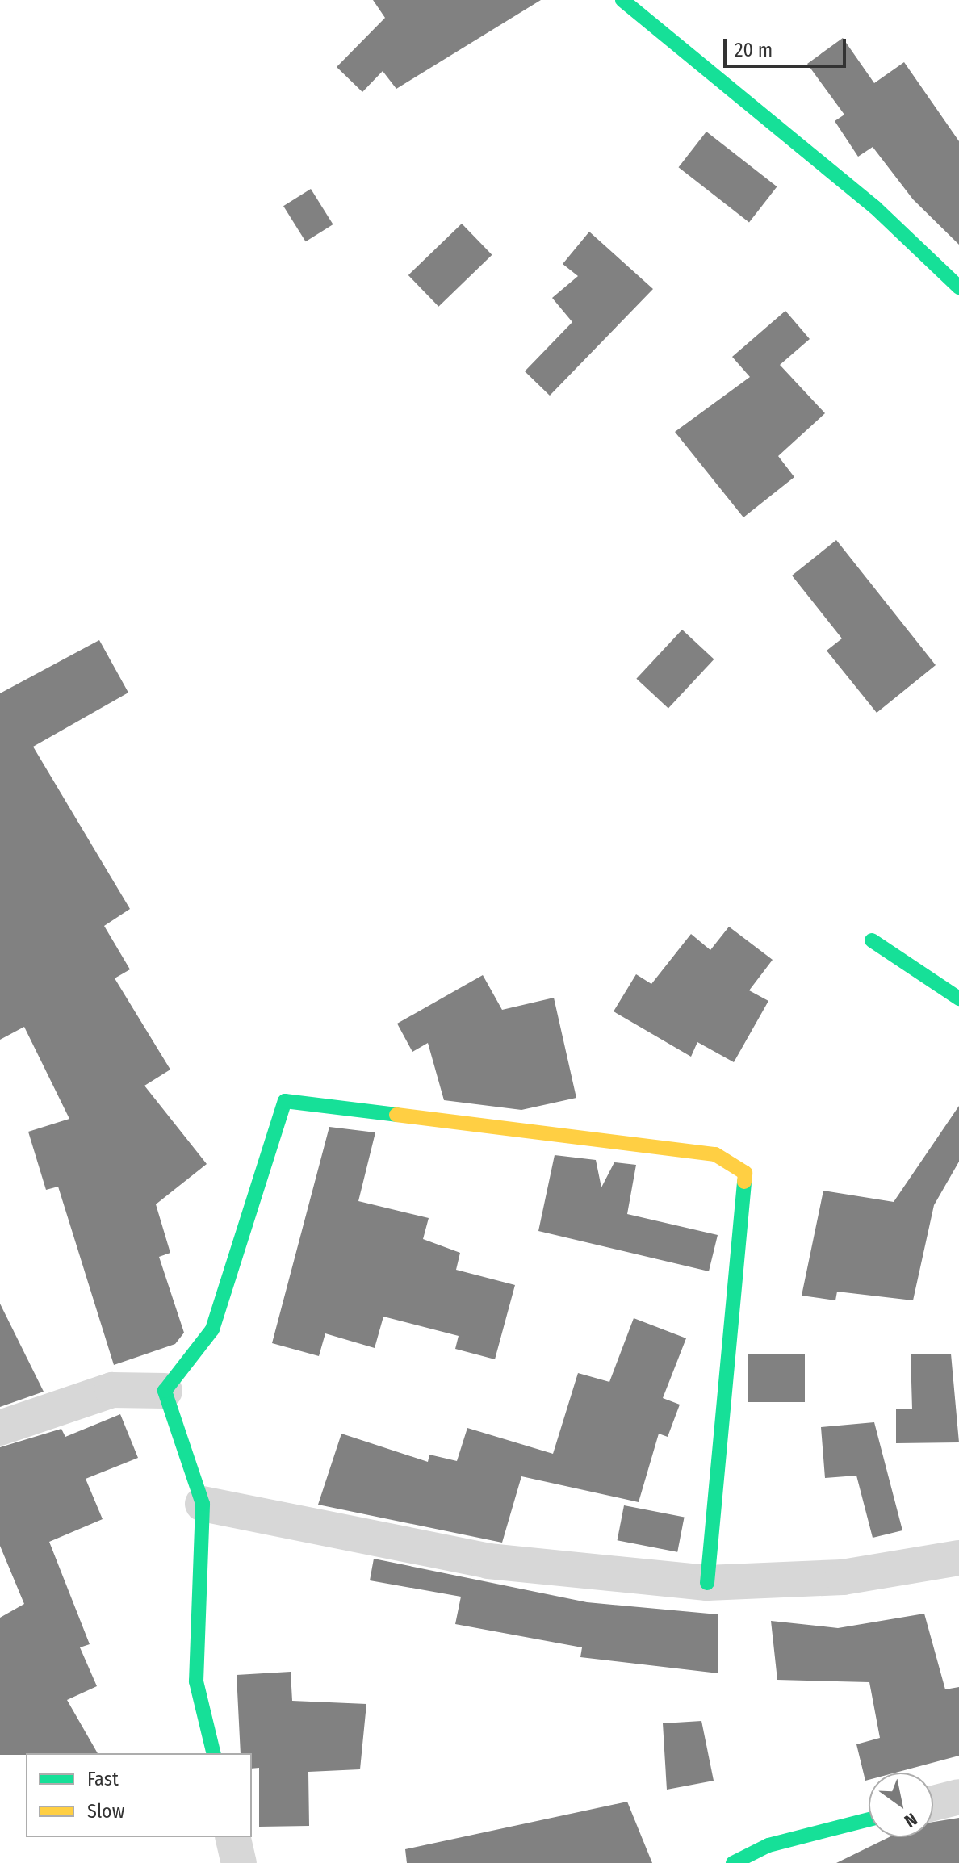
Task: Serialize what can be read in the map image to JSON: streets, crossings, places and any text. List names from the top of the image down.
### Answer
{
  "legend": ["Fast", "Slow"],
  "scale_bar": "20 m",
  "north": "bottom right"
}
